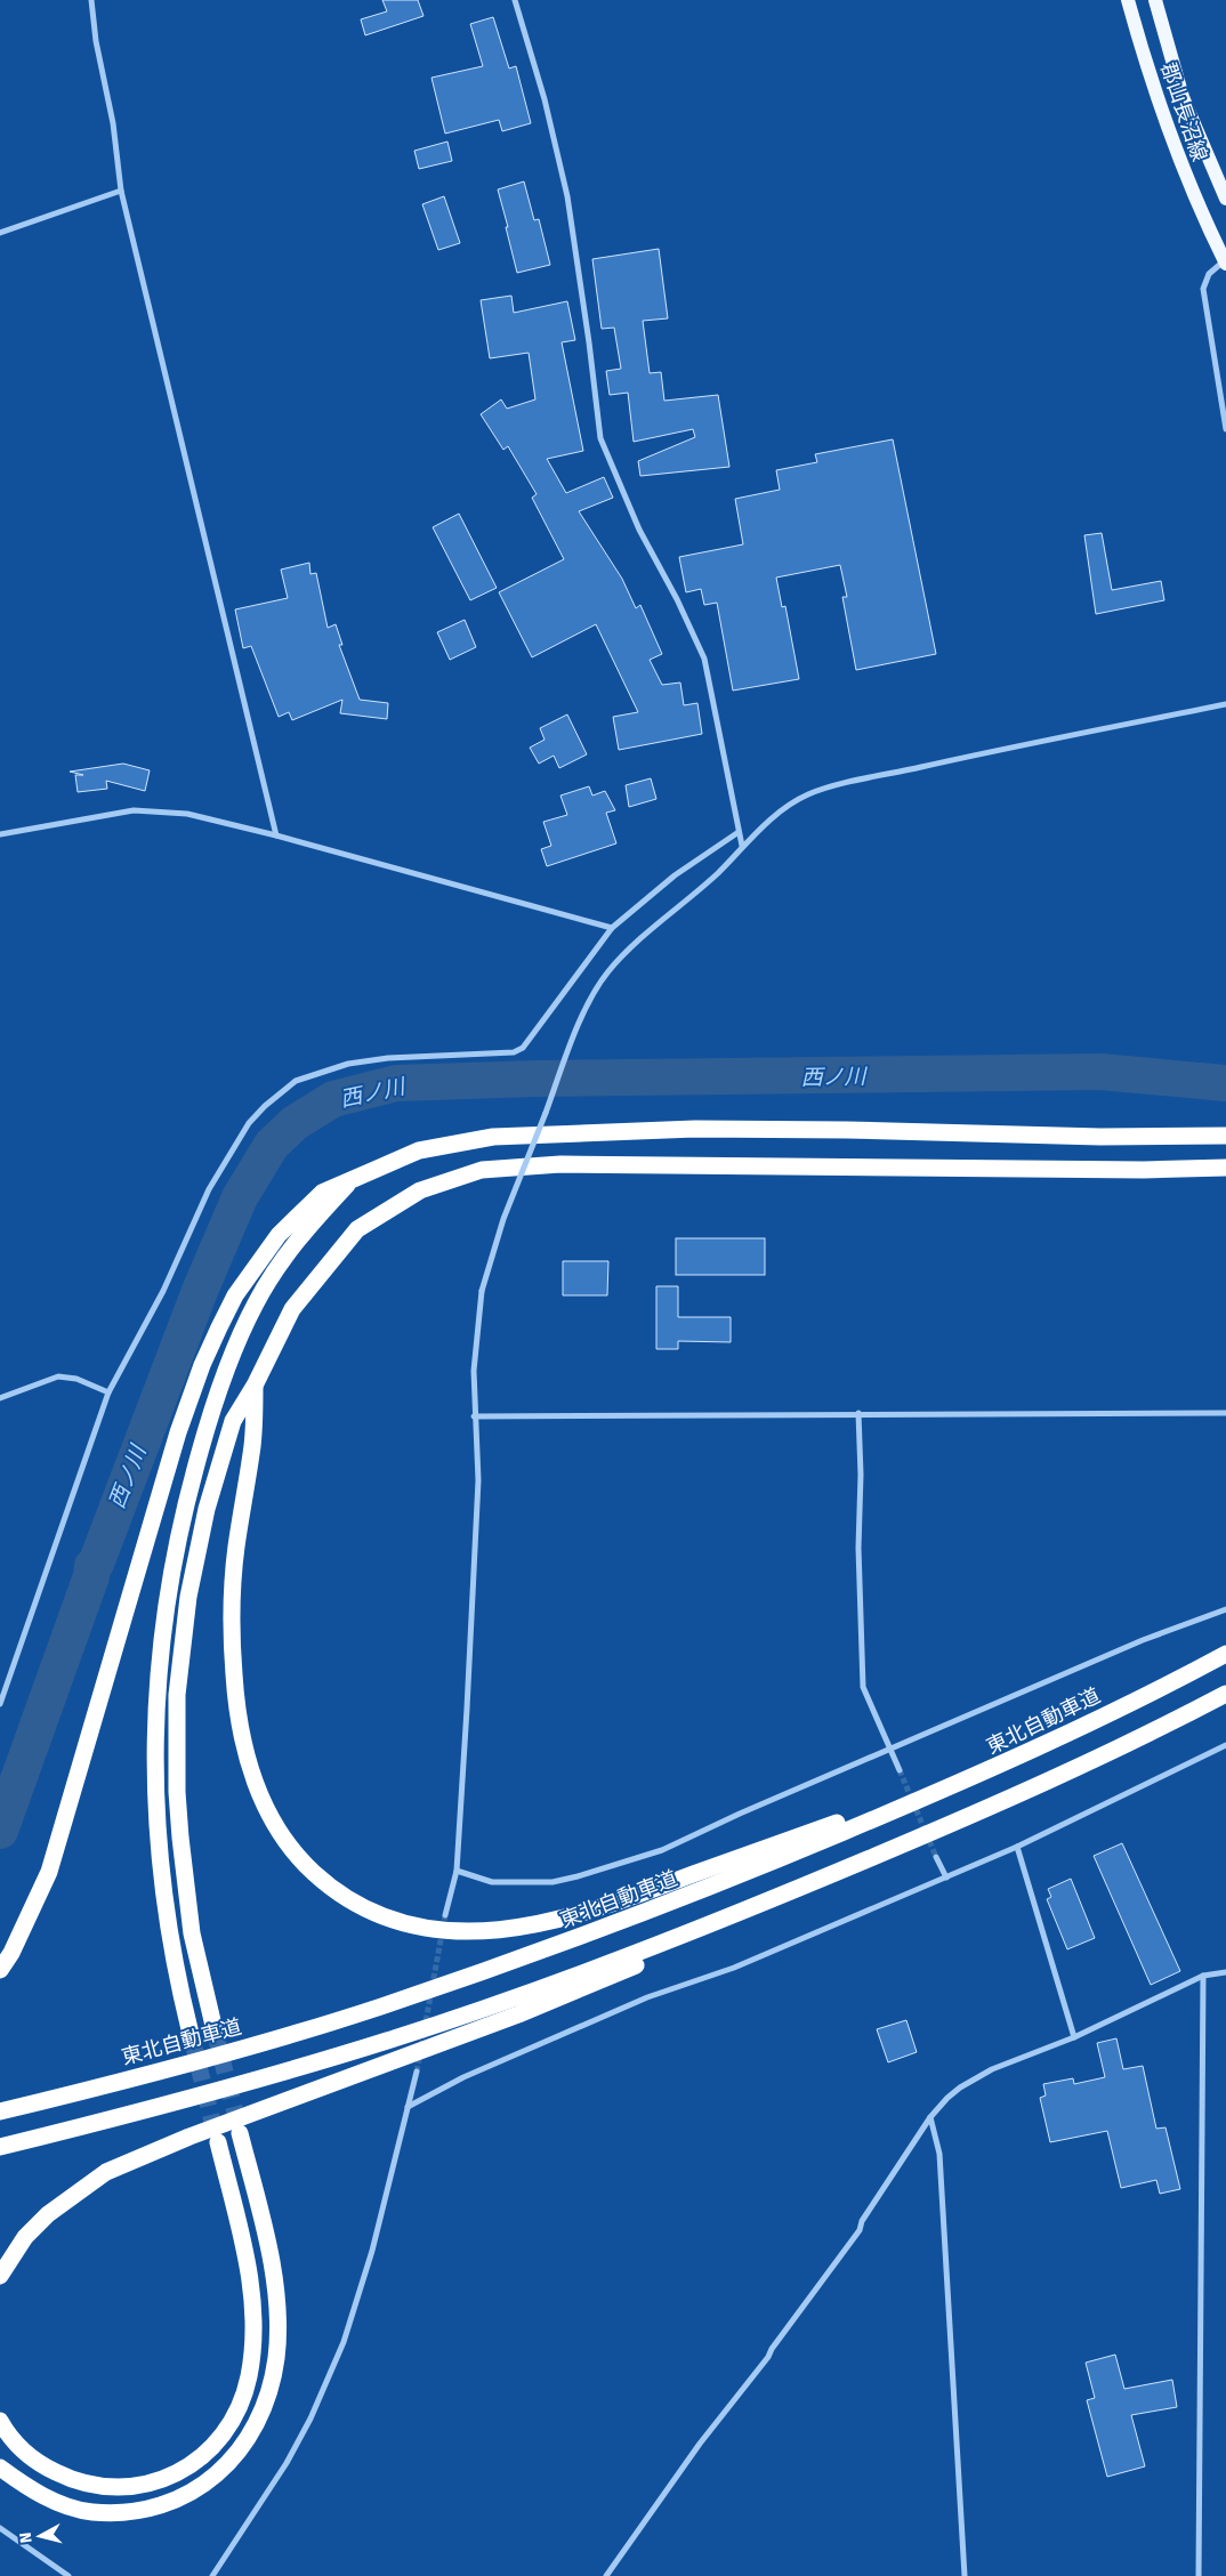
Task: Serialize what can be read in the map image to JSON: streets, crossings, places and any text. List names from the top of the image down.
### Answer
{
  "streets": {
    "highway": ["東北自動車道"],
    "main road": ["郡山長沼線"]
  },
  "water": ["西ノ川"],
  "north": "left"
}
